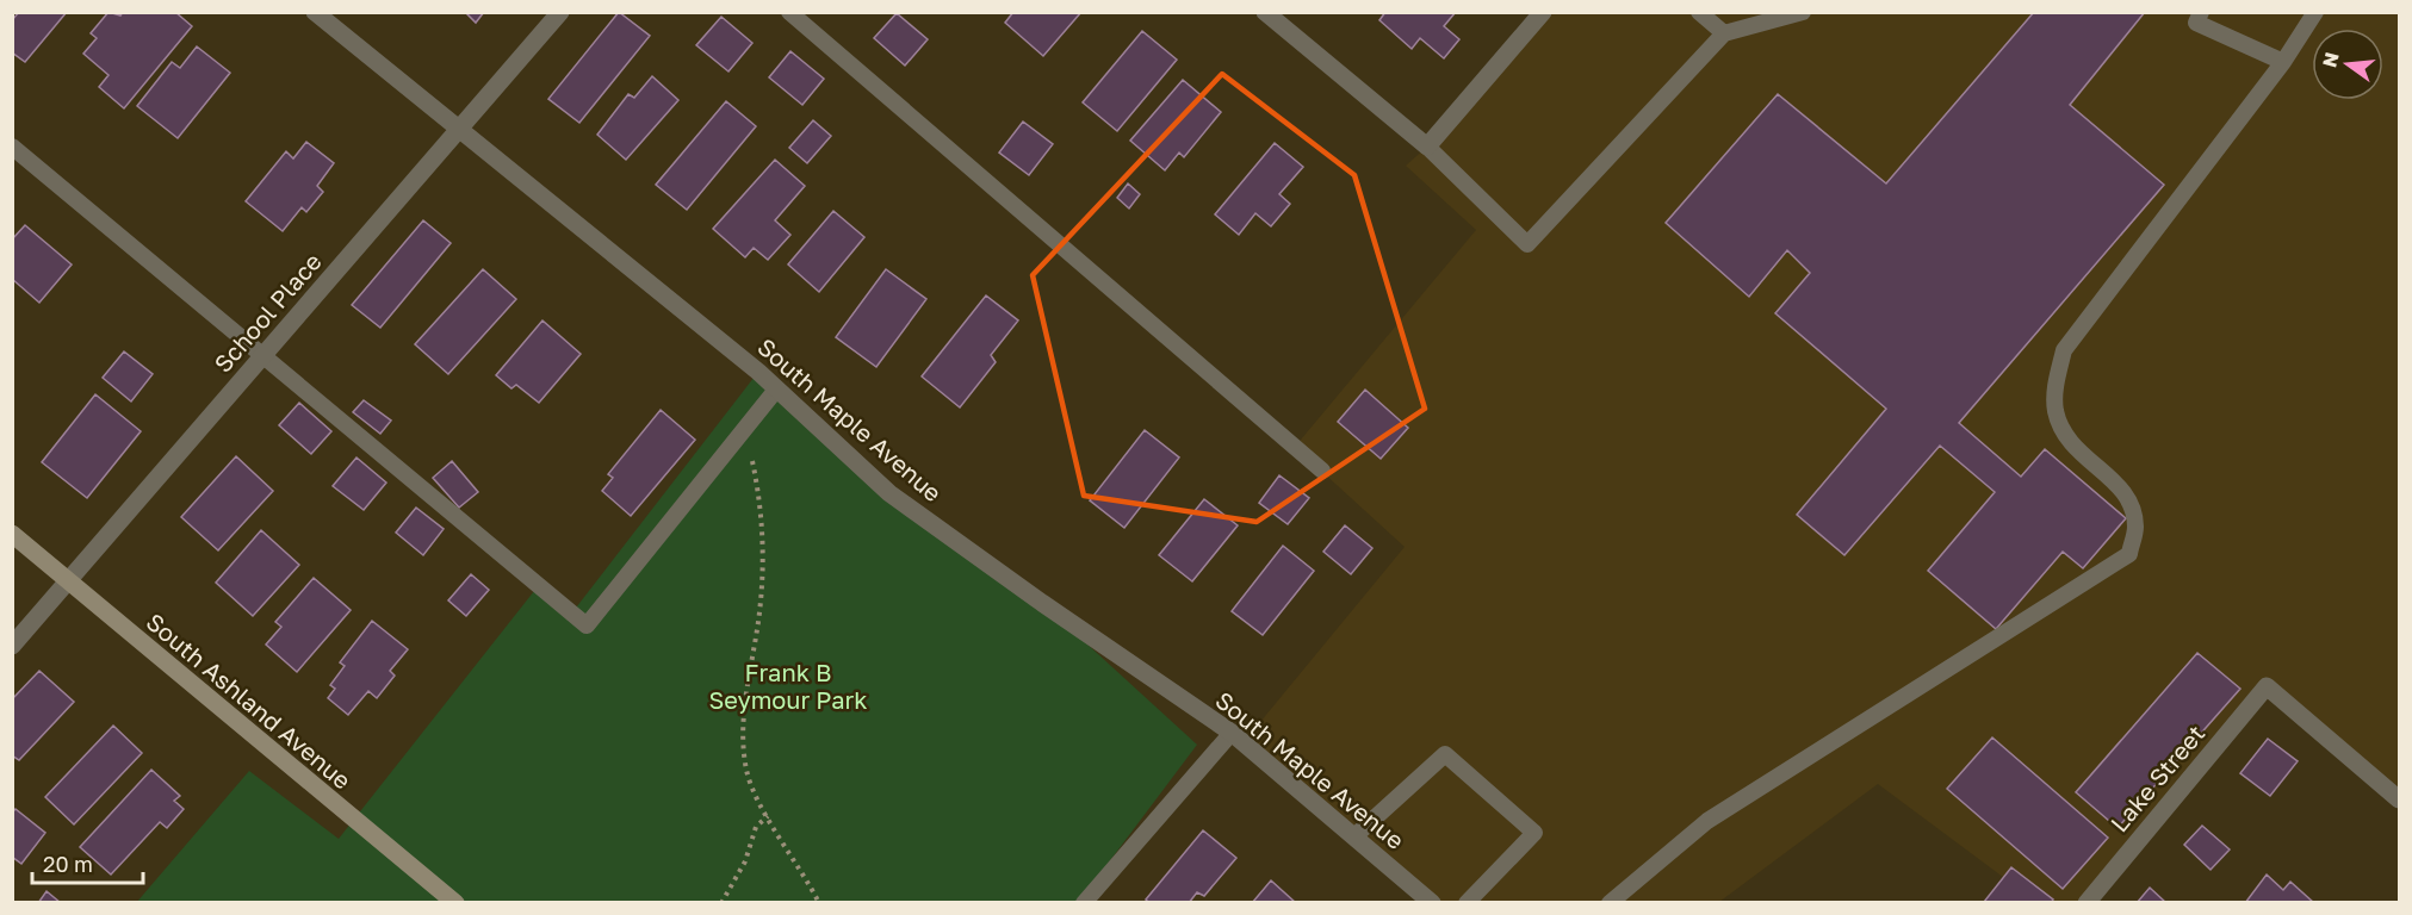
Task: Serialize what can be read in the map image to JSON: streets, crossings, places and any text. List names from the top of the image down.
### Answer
{
  "streets": {
    "main road": ["South Ashland Avenue"],
    "street": ["School Place", "South Maple Avenue", "Lake Street"]
  },
  "crossings": [
    ["School Place", "South Maple Avenue"],
    ["School Place", "South Ashland Avenue"]
  ],
  "parks": ["Frank B Seymour Park"],
  "scale_bar": "20 m",
  "north": "left"
}
